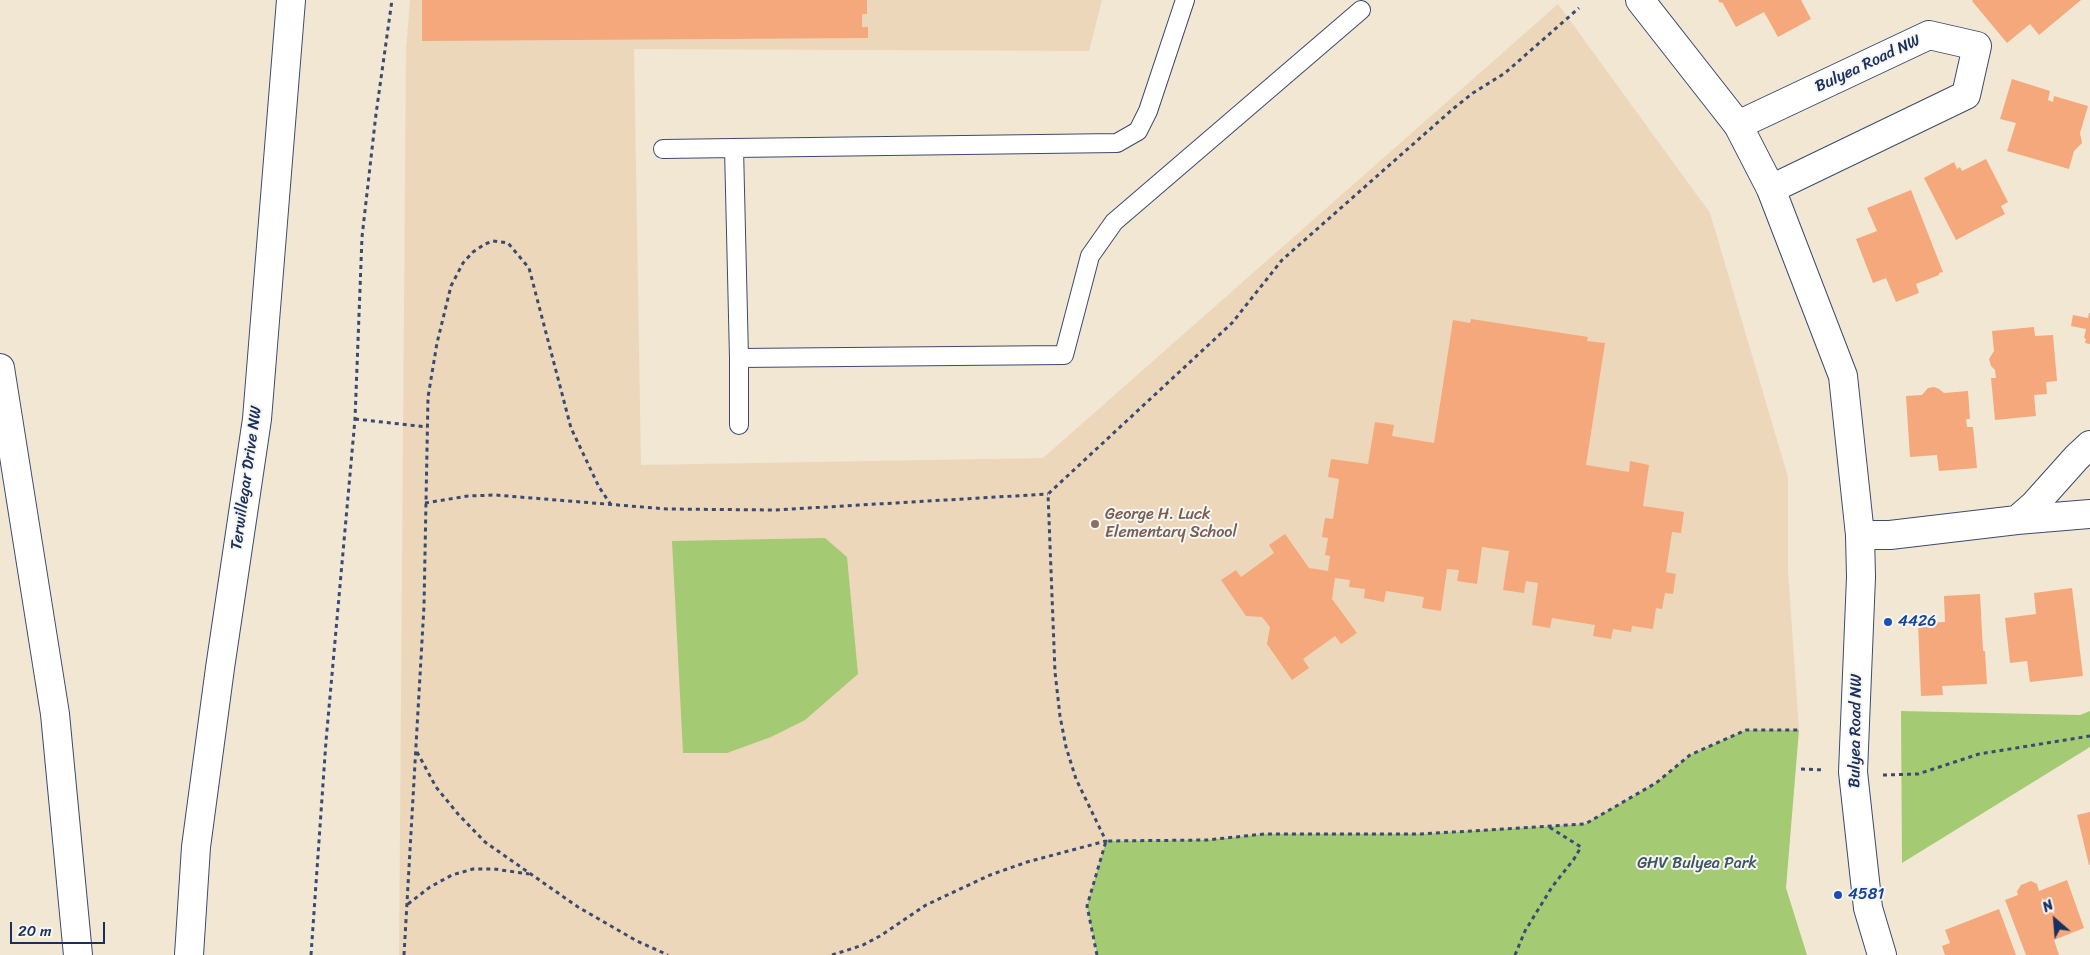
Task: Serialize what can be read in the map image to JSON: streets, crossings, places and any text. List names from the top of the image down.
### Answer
{
  "streets": {
    "street": ["Bulyea Road NW", "Terwillegar Drive NW"]
  },
  "parks": ["GHV Bulyea Park"],
  "places": ["George H. Luck Elementary School", "4426", "4581"],
  "scale_bar": "20 m",
  "north": "top left"
}
